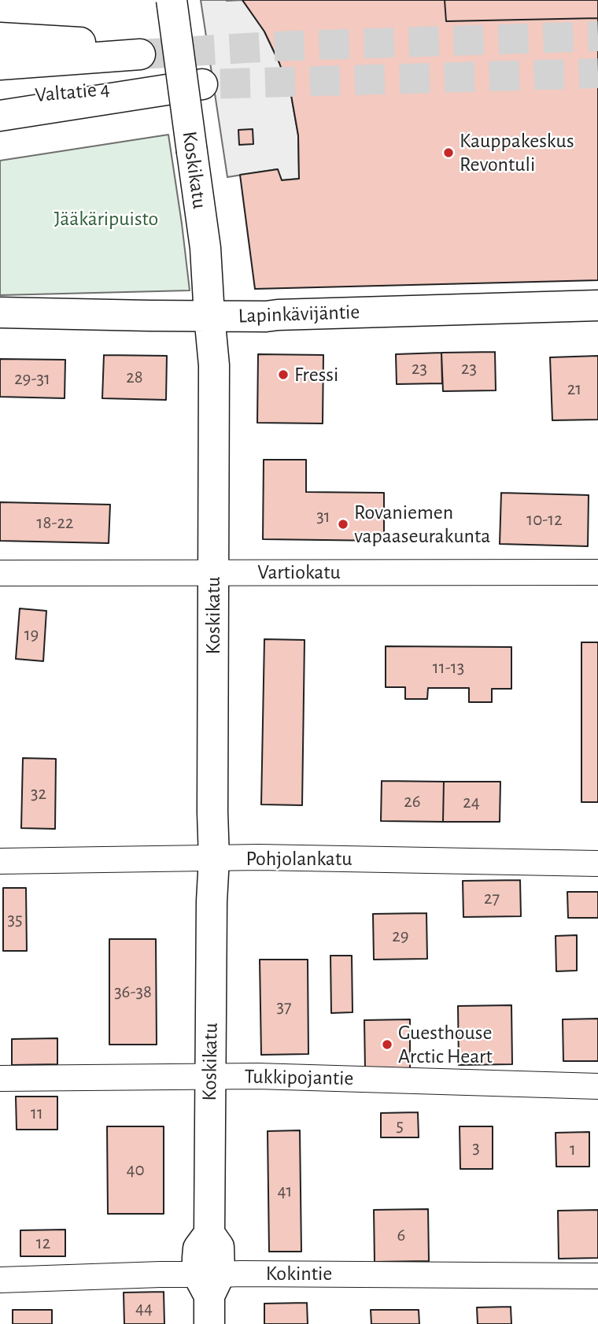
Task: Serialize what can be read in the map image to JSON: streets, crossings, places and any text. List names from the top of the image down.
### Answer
{
  "streets": {
    "main road": ["Valtatie 4", "Koskikatu", "Lapinkävijäntie"],
    "street": [
      "Vartiokatu",
      "Pohjolankatu",
      "Tukkipojantie",
      "Kokintie"
    ]
  },
  "crossings": [
    ["Koskikatu", "Lapinkävijäntie"],
    ["Koskikatu", "Vartiokatu"],
    ["Koskikatu", "Pohjolankatu"],
    ["Koskikatu", "Tukkipojantie"],
    ["Koskikatu", "Kokintie"]
  ],
  "parks": ["Jääkäripuisto"],
  "places": [
    "Kauppakeskus Revontuli",
    "Fressi",
    "Rovaniemen vapaaseurakunta",
    "Guesthouse Arctic Heart"
  ],
  "house_numbers": [
    "23",
    "23",
    "28",
    "29-31",
    "21",
    "31",
    "10-12",
    "18-22",
    "19",
    "11-13",
    "32",
    "26",
    "24",
    "27",
    "35",
    "29",
    "36-38",
    "37",
    "11",
    "5",
    "3",
    "1",
    "40",
    "41",
    "6",
    "12",
    "44"
  ]
}
